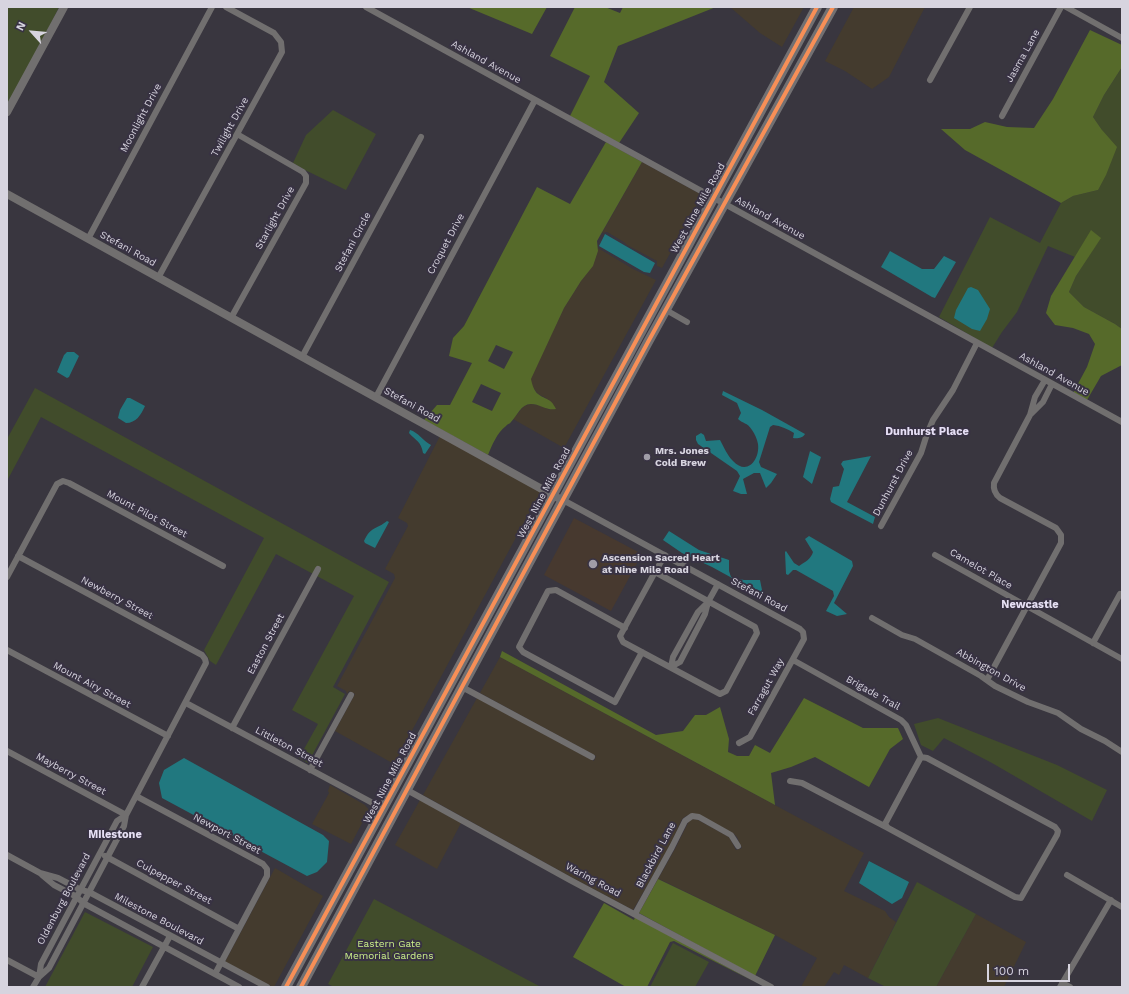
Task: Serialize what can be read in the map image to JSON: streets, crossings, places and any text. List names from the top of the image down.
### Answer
{
  "streets": {
    "main road": ["West Nine Mile Road"],
    "street": [
      "Jasma Lane",
      "Ashland Avenue",
      "Moonlight Drive",
      "Twilight Drive",
      "Starlight Drive",
      "Stefani Circle",
      "Croquet Drive",
      "Stefani Road",
      "Dunhurst Drive",
      "Mount Pilot Street",
      "Camelot Place",
      "Newberry Street",
      "Easton Street",
      "Abbington Drive",
      "Mount Airy Street",
      "Farragut Way",
      "Brigade Trail",
      "Littleton Street",
      "Mayberry Street",
      "Newport Street",
      "Blackbird Lane",
      "Waring Road",
      "Culpepper Street",
      "Oldenburg Boulevard",
      "Milestone Boulevard"
    ]
  },
  "crossings": [
    ["Ashland Avenue", "West Nine Mile Road"],
    ["Ashland Avenue", "Croquet Drive"],
    ["Ashland Avenue", "Dunhurst Drive"],
    ["Moonlight Drive", "Stefani Road"],
    ["Twilight Drive", "Starlight Drive"],
    ["Twilight Drive", "Stefani Road"],
    ["West Nine Mile Road", "Stefani Road"],
    ["West Nine Mile Road", "Littleton Street"],
    ["West Nine Mile Road", "Waring Road"],
    ["Starlight Drive", "Stefani Road"],
    ["Stefani Circle", "Stefani Road"],
    ["Croquet Drive", "Stefani Road"],
    ["Stefani Road", "Farragut Way"],
    ["Mount Pilot Street", "Newberry Street"],
    ["Newberry Street", "Oldenburg Boulevard"],
    ["Easton Street", "Littleton Street"],
    ["Mount Airy Street", "Oldenburg Boulevard"],
    ["Farragut Way", "Brigade Trail"],
    ["Littleton Street", "Oldenburg Boulevard"],
    ["Mayberry Street", "Oldenburg Boulevard"],
    ["Newport Street", "Culpepper Street"],
    ["Newport Street", "Oldenburg Boulevard"],
    ["Newport Street", "Milestone Boulevard"],
    ["Blackbird Lane", "Waring Road"],
    ["Culpepper Street", "Oldenburg Boulevard"],
    ["Oldenburg Boulevard", "Milestone Boulevard"]
  ],
  "districts": ["Dunhurst Place", "Newcastle", "Milestone"],
  "parks": ["Eastern Gate Memorial Gardens"],
  "places": ["Mrs. Jones Cold Brew", "Ascension Sacred Heart at Nine Mile Road"],
  "scale_bar": "100 m",
  "north": "top left"
}
